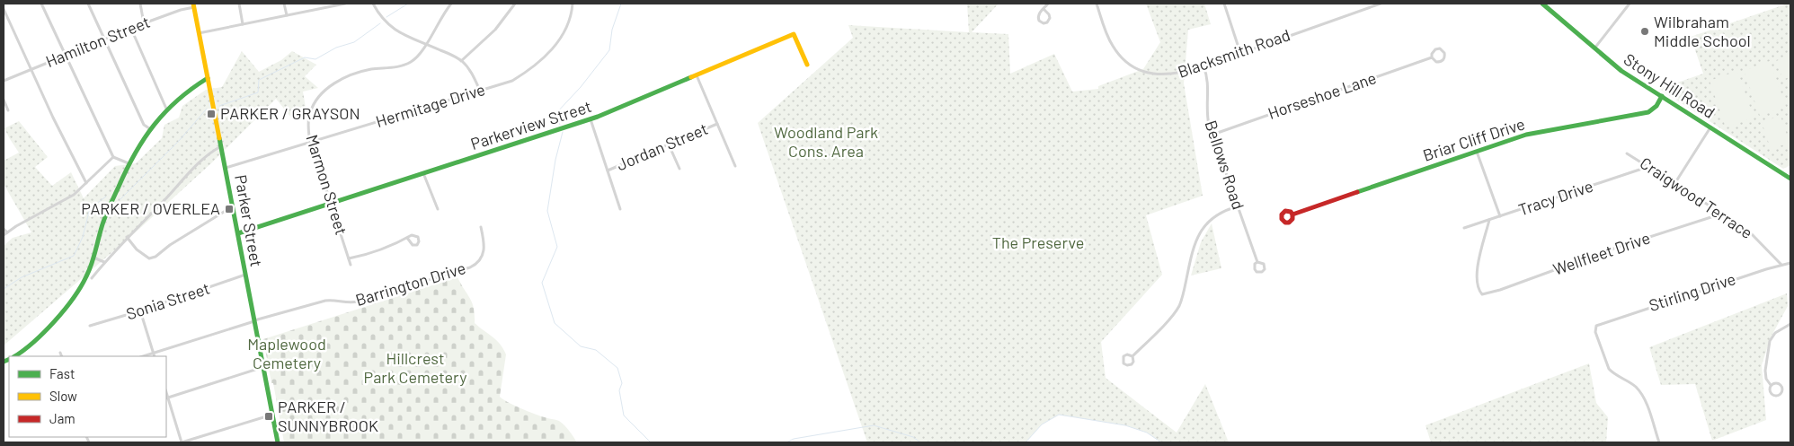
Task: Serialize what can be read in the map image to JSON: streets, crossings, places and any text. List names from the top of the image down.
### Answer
{
  "streets": {
    "street": [
      "Hamilton Street",
      "Blacksmith Road",
      "Stony Hill Road",
      "Horseshoe Lane",
      "Hermitage Drive",
      "Parkerview Street",
      "Briar Cliff Drive",
      "Jordan Street",
      "Bellows Road",
      "Marmon Street",
      "Tracy Drive",
      "Craigwood Terrace",
      "Parker Street",
      "Wellfleet Drive",
      "Barrington Drive",
      "Stirling Drive",
      "Sonia Street"
    ]
  },
  "crossings": [
    ["Hamilton Street", "Parker Street"],
    ["Blacksmith Road", "Bellows Road"],
    ["Stony Hill Road", "Briar Cliff Drive"],
    ["Horseshoe Lane", "Bellows Road"],
    ["Hermitage Drive", "Marmon Street"],
    ["Hermitage Drive", "Parker Street"],
    ["Parkerview Street", "Marmon Street"],
    ["Parkerview Street", "Parker Street"],
    ["Tracy Drive", "Craigwood Terrace"],
    ["Tracy Drive", "Wellfleet Drive"],
    ["Craigwood Terrace", "Wellfleet Drive"],
    ["Craigwood Terrace", "Stirling Drive"],
    ["Parker Street", "Barrington Drive"],
    ["Parker Street", "Sonia Street"]
  ],
  "parks": [
    "Woodland Park Cons. Area",
    "The Preserve",
    "Maplewood Cemetery",
    "Hillcrest Park Cemetery"
  ],
  "places": {
    "other": ["Wilbraham Middle School"],
    "transit": ["PARKER / GRAYSON", "PARKER / OVERLEA", "PARKER / SUNNYBROOK"]
  },
  "legend": ["Fast", "Slow", "Jam"]
}
